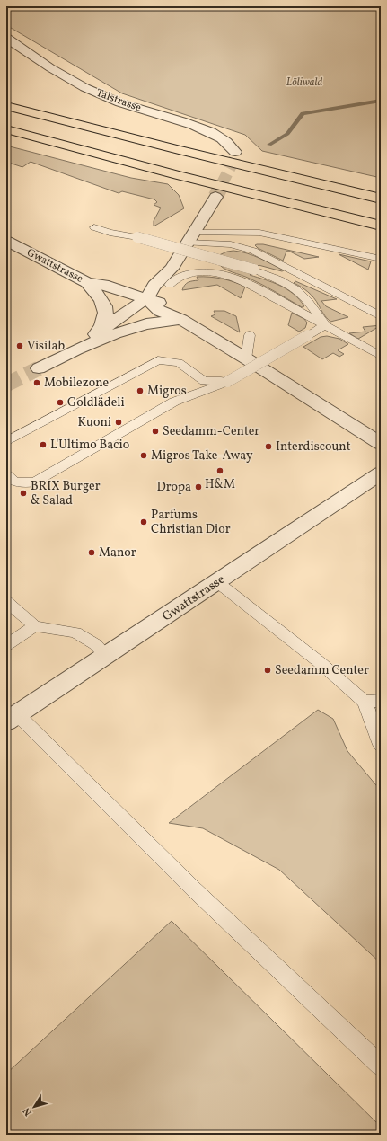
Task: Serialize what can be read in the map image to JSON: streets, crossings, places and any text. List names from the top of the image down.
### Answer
{
  "streets": {
    "street": ["Talstrasse", "Gwattstrasse"]
  },
  "parks": ["Löliwald"],
  "places": [
    "Visilab",
    "Mobilezone",
    "Migros",
    "Goldlädeli",
    "Kuoni",
    "Seedamm-Center",
    "L'Ultimo Bacio",
    "Interdiscount",
    "Migros Take-Away",
    "H&M",
    "Dropa",
    "BRIX Burger & Salad",
    "Parfums Christian Dior",
    "Manor",
    "Seedamm Center"
  ],
  "north": "bottom left"
}
